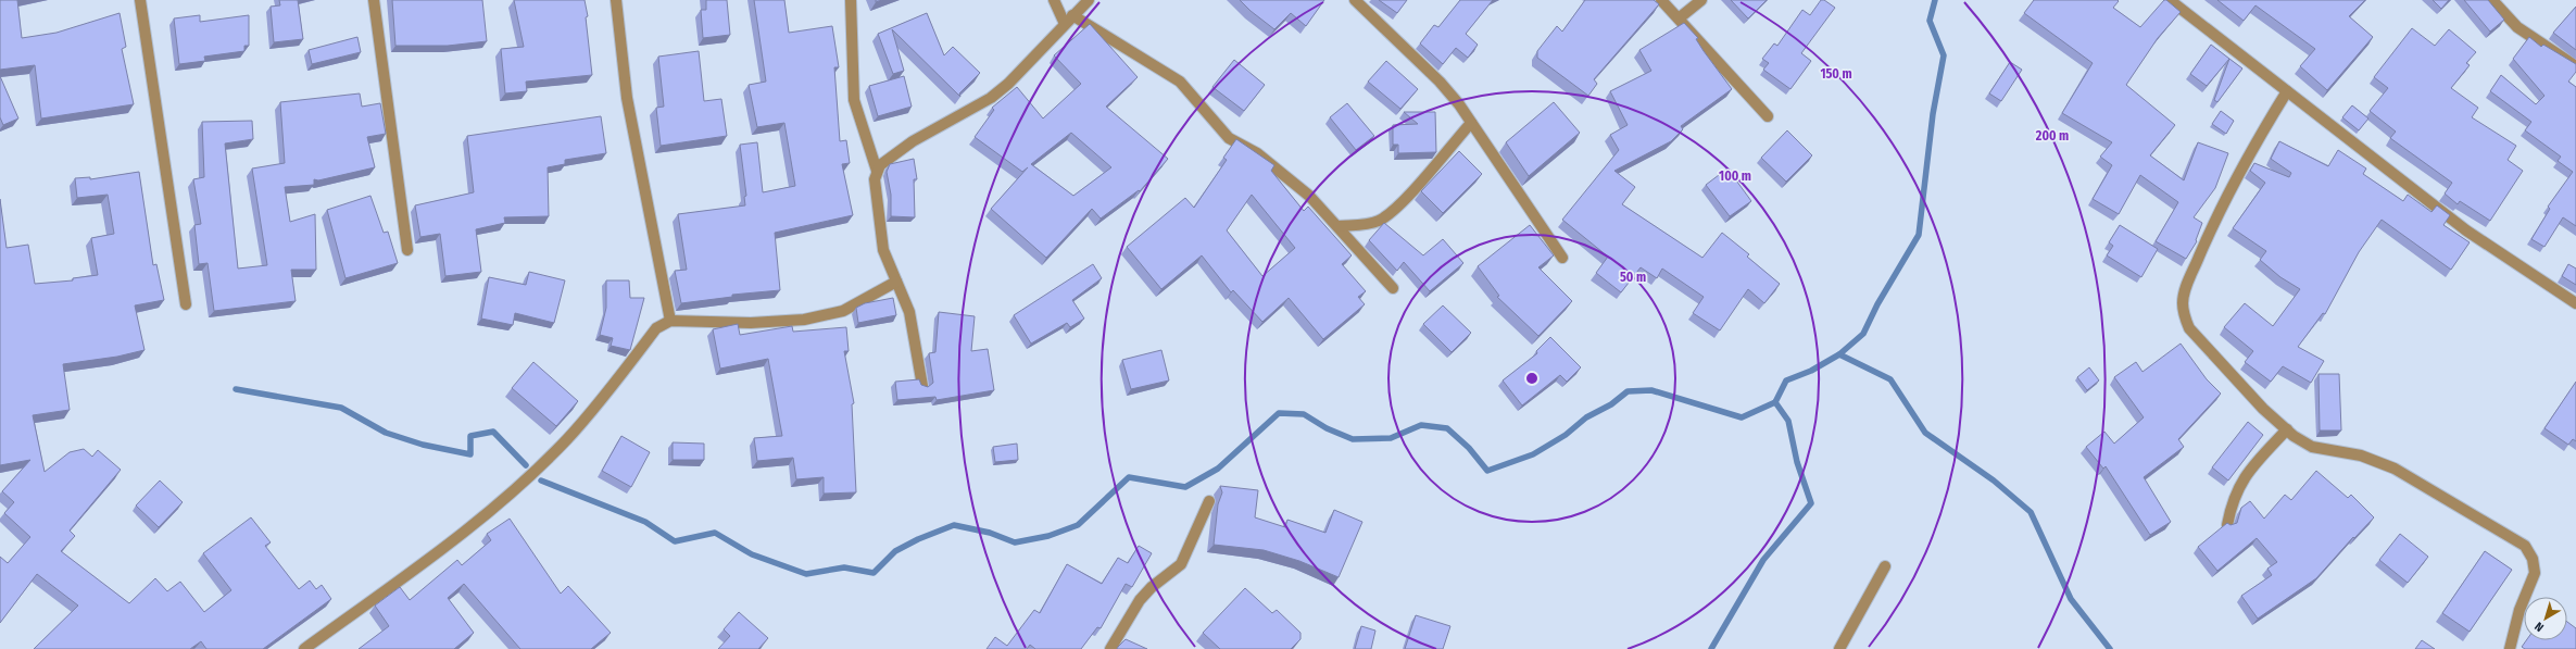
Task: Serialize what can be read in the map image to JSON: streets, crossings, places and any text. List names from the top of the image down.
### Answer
{
  "north": "bottom left",
  "rings": [
    "150 m",
    "200 m",
    "100 m",
    "50 m"
  ]
}
